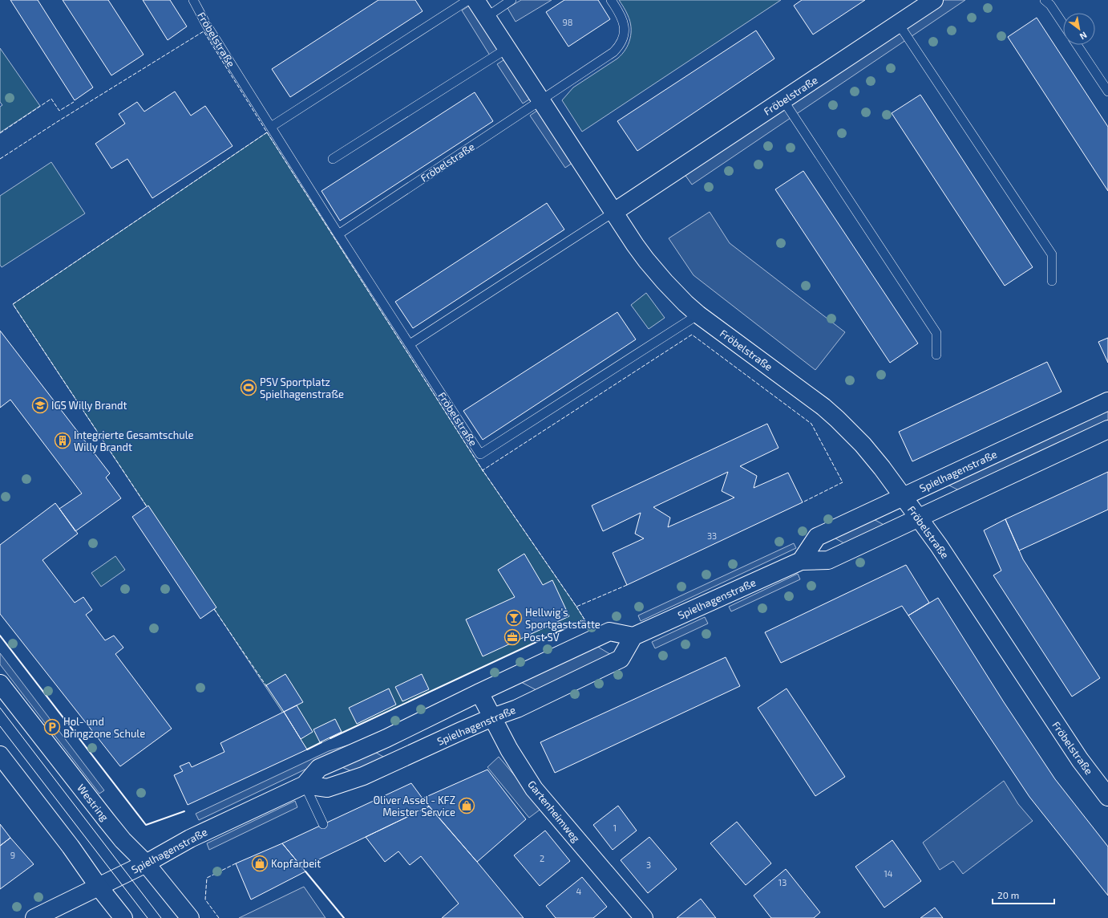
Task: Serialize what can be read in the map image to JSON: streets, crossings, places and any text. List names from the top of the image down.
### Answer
{
  "streets": {
    "street": [
      "Fröbelstraße",
      "Spielhagenstraße",
      "Westring",
      "Gartenheimweg"
    ]
  },
  "crossings": [
    ["Fröbelstraße", "Spielhagenstraße"],
    ["Spielhagenstraße", "Westring"],
    ["Spielhagenstraße", "Gartenheimweg"]
  ],
  "places": {
    "sports": ["PSV Sportplatz Spielhagenstraße"],
    "school or university": ["IGS Willy Brandt"],
    "building": ["Integrierte Gesamtschule Willy Brandt"],
    "bar": ["Hellwig's Sportgaststätte"],
    "office": ["Post SV"],
    "parking": ["Hol- und Bringzone Schule"],
    "shop": ["Oliver Assel - KFZ Meister Service", "Kopfarbeit"]
  },
  "house_numbers": [
    "98",
    "33",
    "1",
    "9",
    "2",
    "3",
    "14",
    "13",
    "4"
  ],
  "scale_bar": "20 m",
  "north": "bottom right"
}
